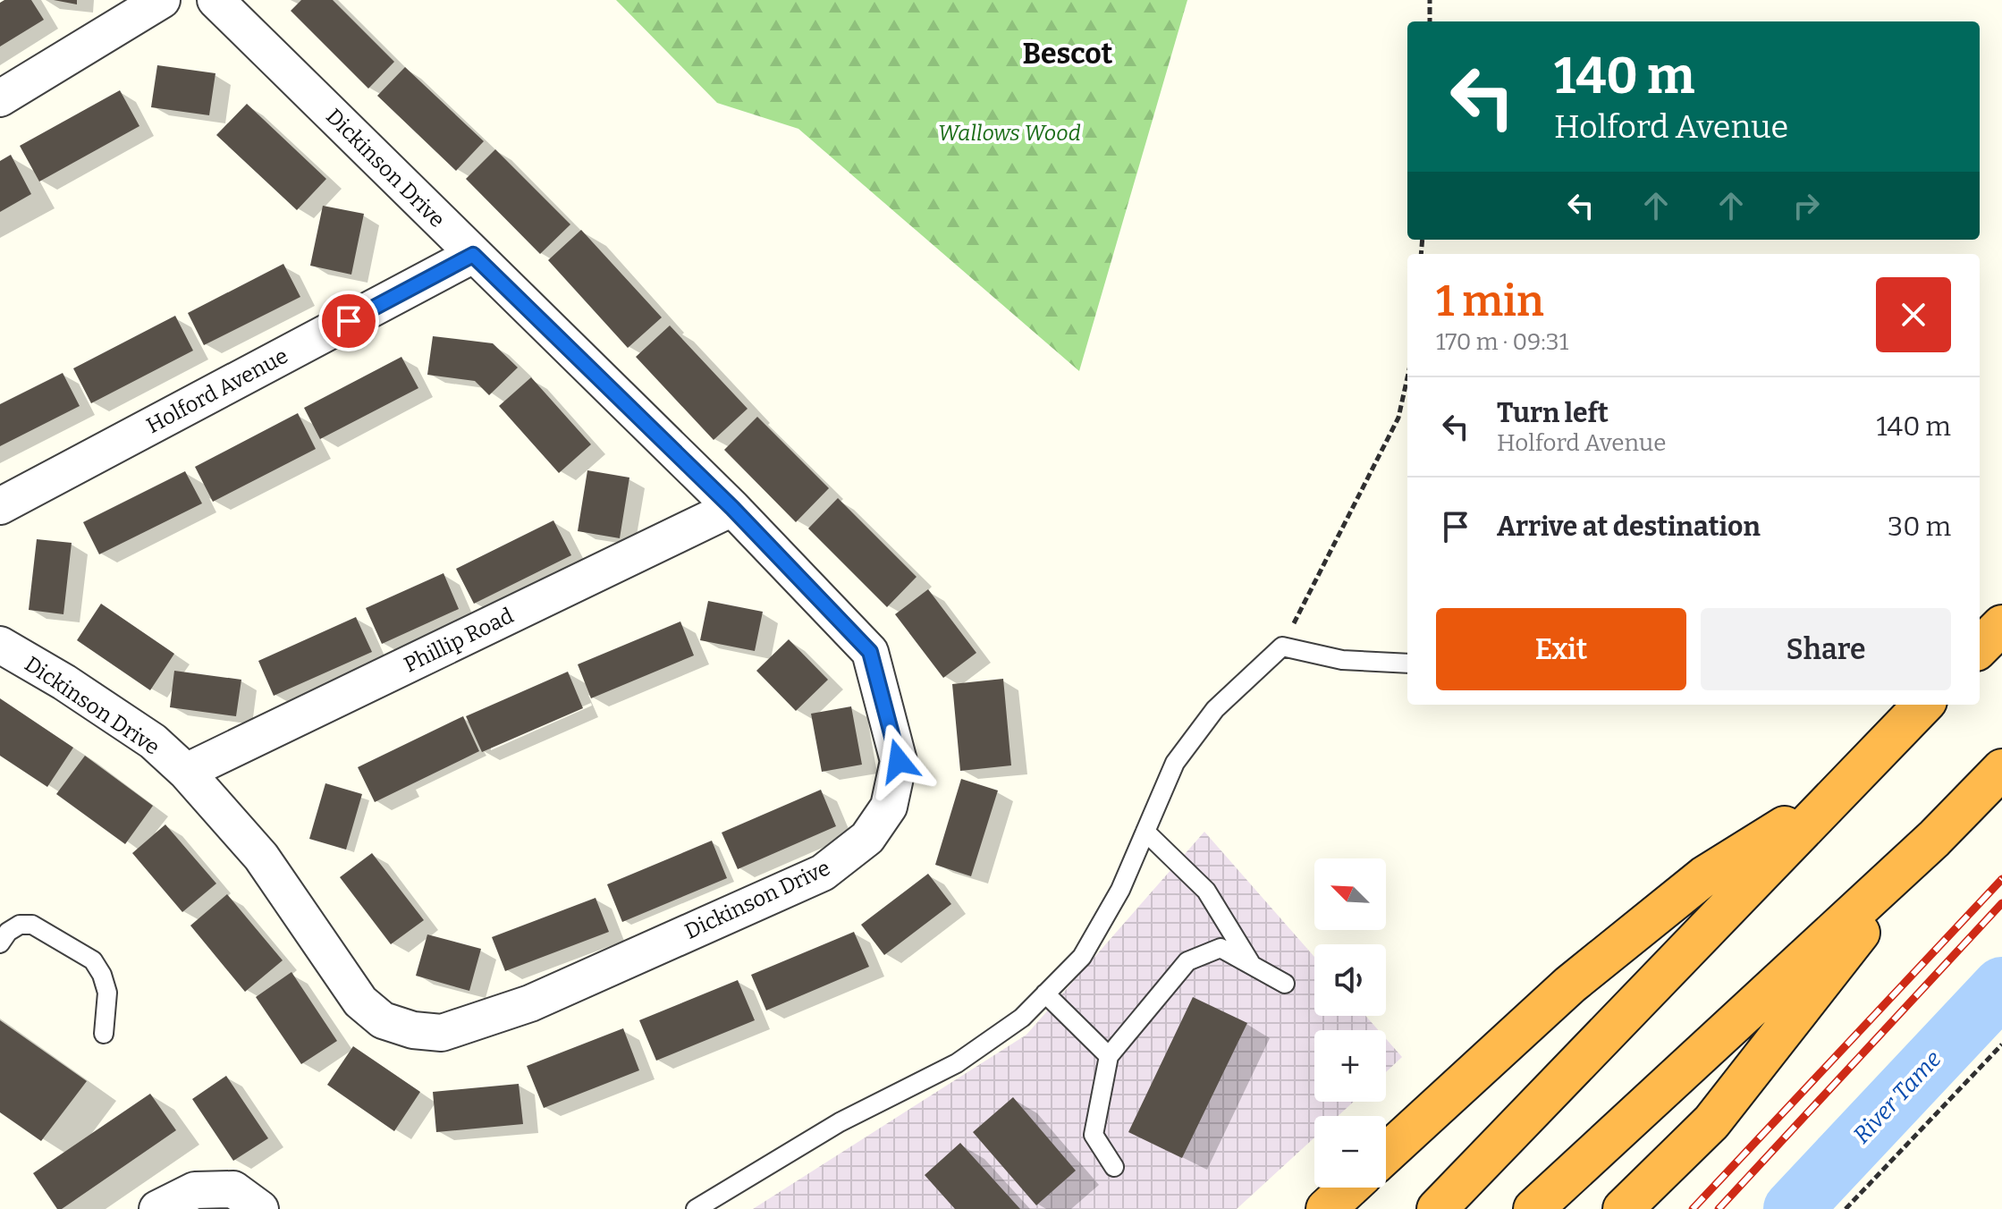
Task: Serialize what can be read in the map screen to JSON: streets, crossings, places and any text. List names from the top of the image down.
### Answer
{
  "streets": {
    "street": ["Dickinson Drive", "Holford Avenue", "Phillip Road"]
  },
  "crossings": [
    ["Dickinson Drive", "Holford Avenue"],
    ["Dickinson Drive", "Phillip Road"]
  ],
  "districts": ["Bescot"],
  "water": ["River Tame"],
  "parks": ["Wallows Wood"],
  "north": "top left",
  "page": {
    "turn": ["140 m", "Holford Avenue"],
    "heading": ["1 min", "170 m · 09:31"],
    "list": [
      {
        "name": "Turn left",
        "note": "Holford Avenue",
        "value": "140 m"
      },
      {
        "name": "Arrive at destination",
        "value": "30 m"
      }
    ],
    "buttons": ["Exit", "Share"],
    "map_buttons": ["+", "−"]
  }
}
